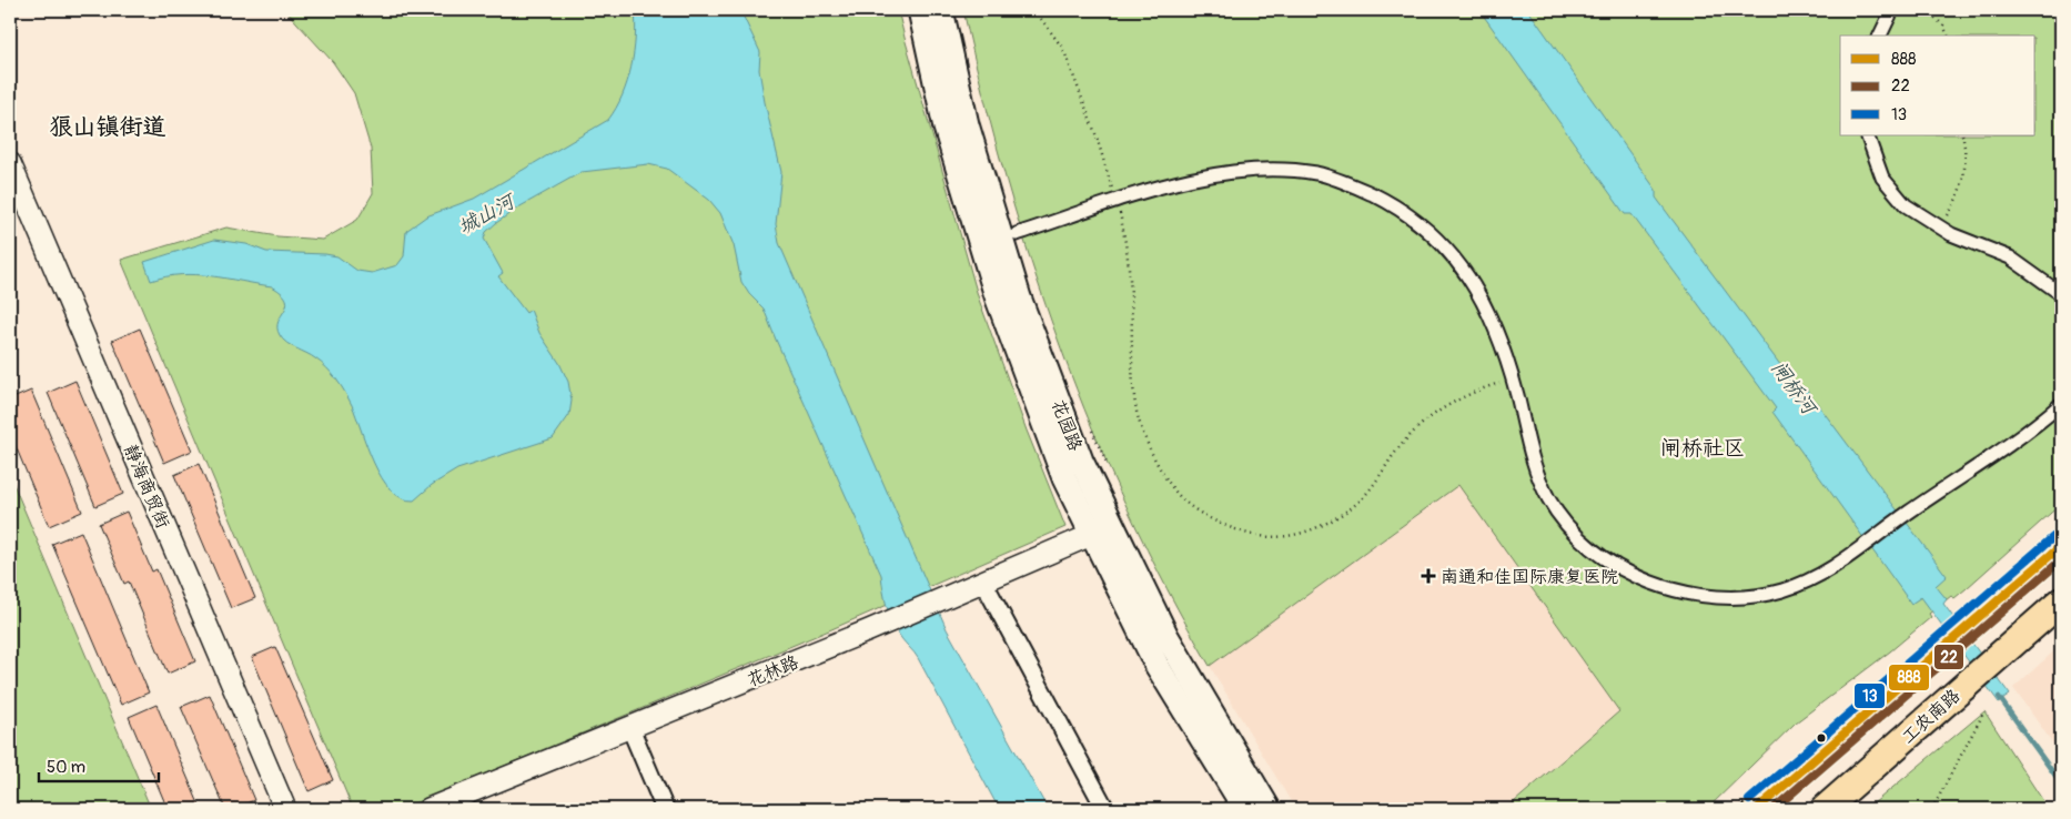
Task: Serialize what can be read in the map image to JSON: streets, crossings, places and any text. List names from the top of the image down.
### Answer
{
  "streets": {
    "main road": ["花园路", "工农南路"],
    "street": ["静海商贸街", "花林路"]
  },
  "crossings": [
    ["花园路", "花林路"]
  ],
  "districts": ["狼山镇街道", "闸桥社区"],
  "water": ["城山河", "闸桥河"],
  "places": {
    "health": ["南通和佳国际康复医院"]
  },
  "lines": ["transit line 13", "transit line 888", "transit line 22"],
  "legend": ["888", "22", "13"],
  "scale_bar": "50 m"
}
